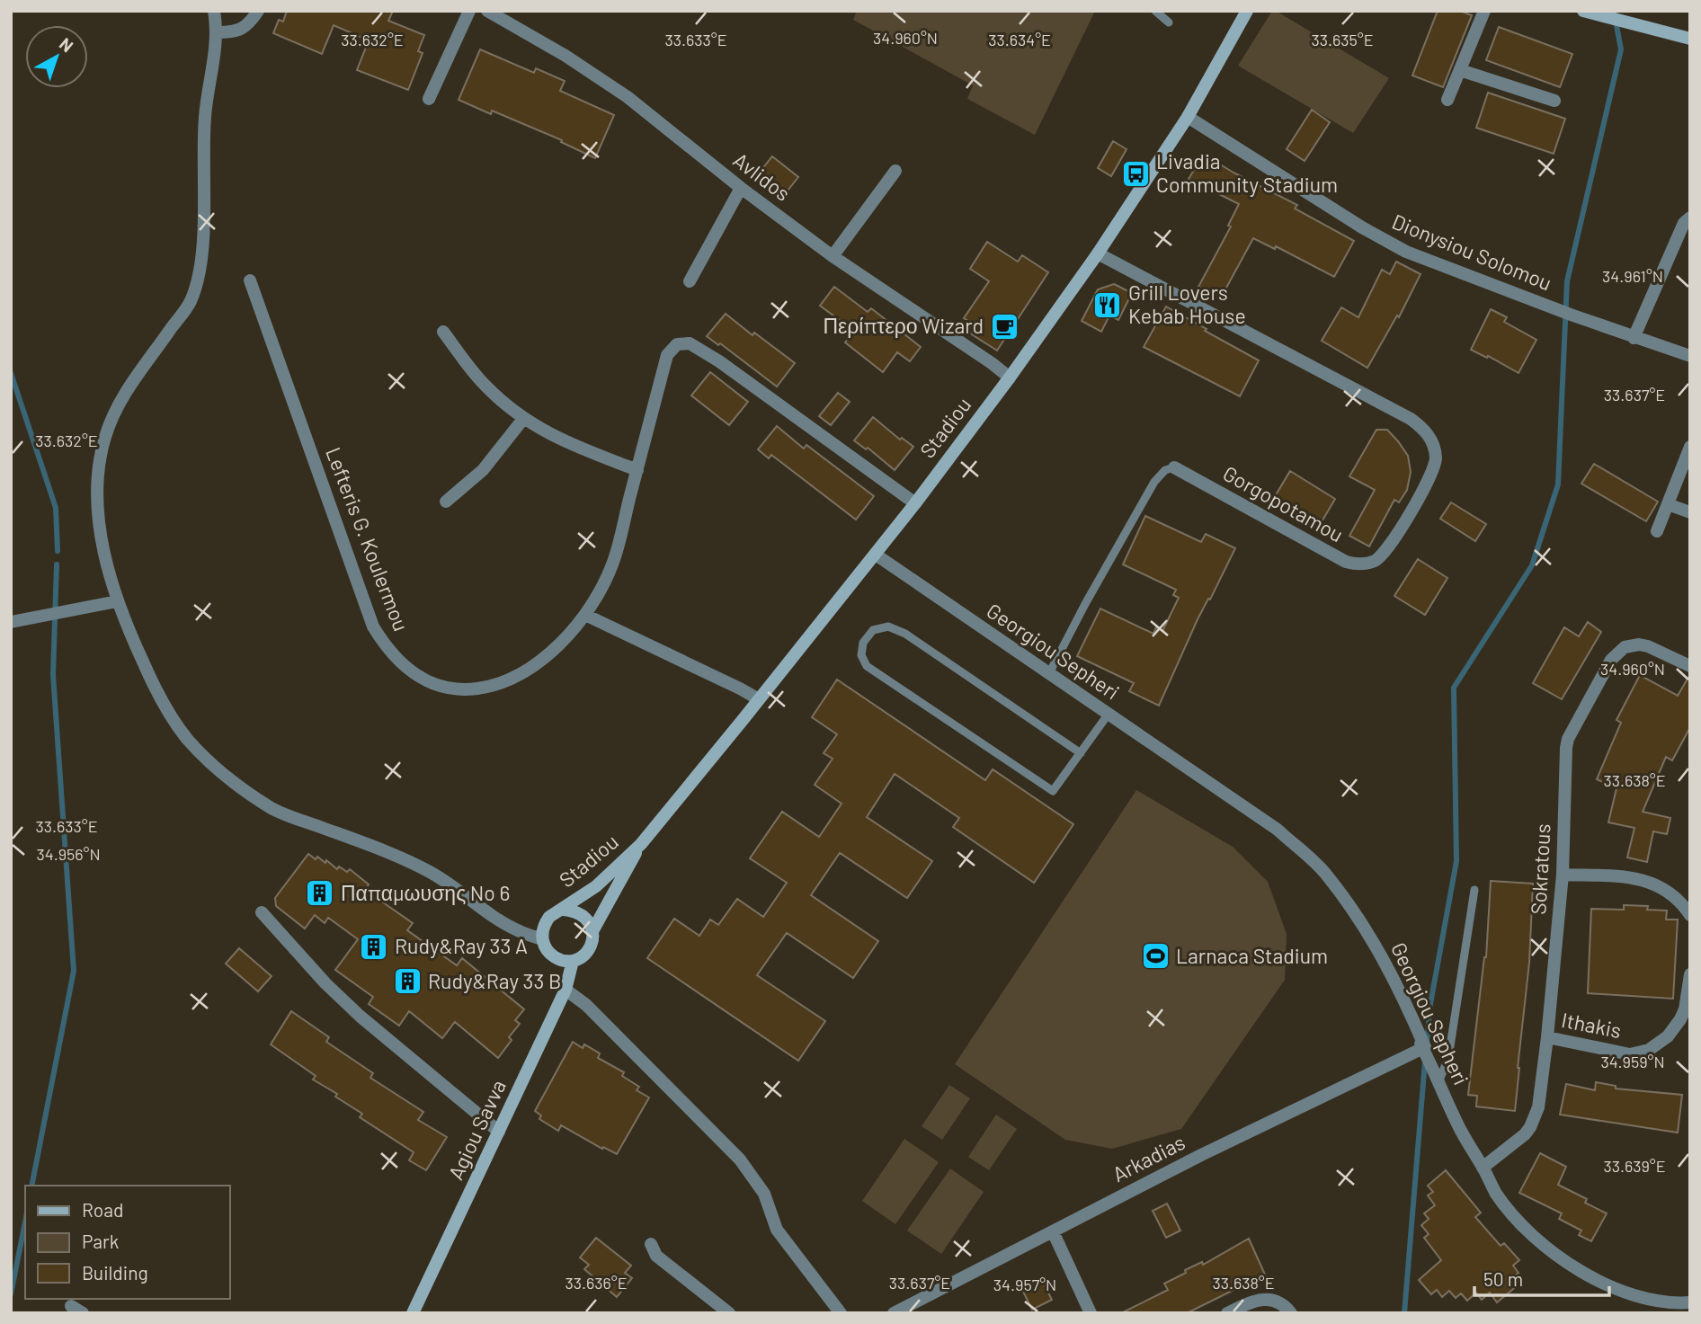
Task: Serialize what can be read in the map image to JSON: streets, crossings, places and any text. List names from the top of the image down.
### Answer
{
  "streets": {
    "street": [
      "Avlidos",
      "Dionysiou Solomou",
      "Stadiou",
      "Gorgopotamou",
      "Lefteris G. Koulermou",
      "Georgiou Sepheri",
      "Sokratous",
      "Ithakis",
      "Agiou Savva",
      "Arkadias"
    ]
  },
  "crossings": [
    ["Avlidos", "Stadiou"],
    ["Dionysiou Solomou", "Stadiou"],
    ["Stadiou", "Gorgopotamou"],
    ["Stadiou", "Lefteris G. Koulermou"],
    ["Stadiou", "Georgiou Sepheri"],
    ["Stadiou", "Agiou Savva"],
    ["Georgiou Sepheri", "Sokratous"],
    ["Georgiou Sepheri", "Arkadias"],
    ["Sokratous", "Ithakis"]
  ],
  "places": {
    "bus stop": ["Livadia Community Stadium"],
    "restaurant": ["Grill Lovers Kebab House"],
    "cafe": ["Περίπτερο Wizard"],
    "building": ["Παπαμωυσης No 6", "Rudy&Ray 33 A", "Rudy&Ray 33 B"],
    "sports": ["Larnaca Stadium"]
  },
  "legend": ["Road", "Park", "Building"],
  "scale_bar": "50 m",
  "north": "top right",
  "coordinates": [
    "34.960°N",
    "33.632°E",
    "33.633°E",
    "33.634°E",
    "33.635°E",
    "34.961°N",
    "33.637°E",
    "33.638°E",
    "34.956°N",
    "34.959°N",
    "33.639°E",
    "33.636°E",
    "34.957°N"
  ]
}
